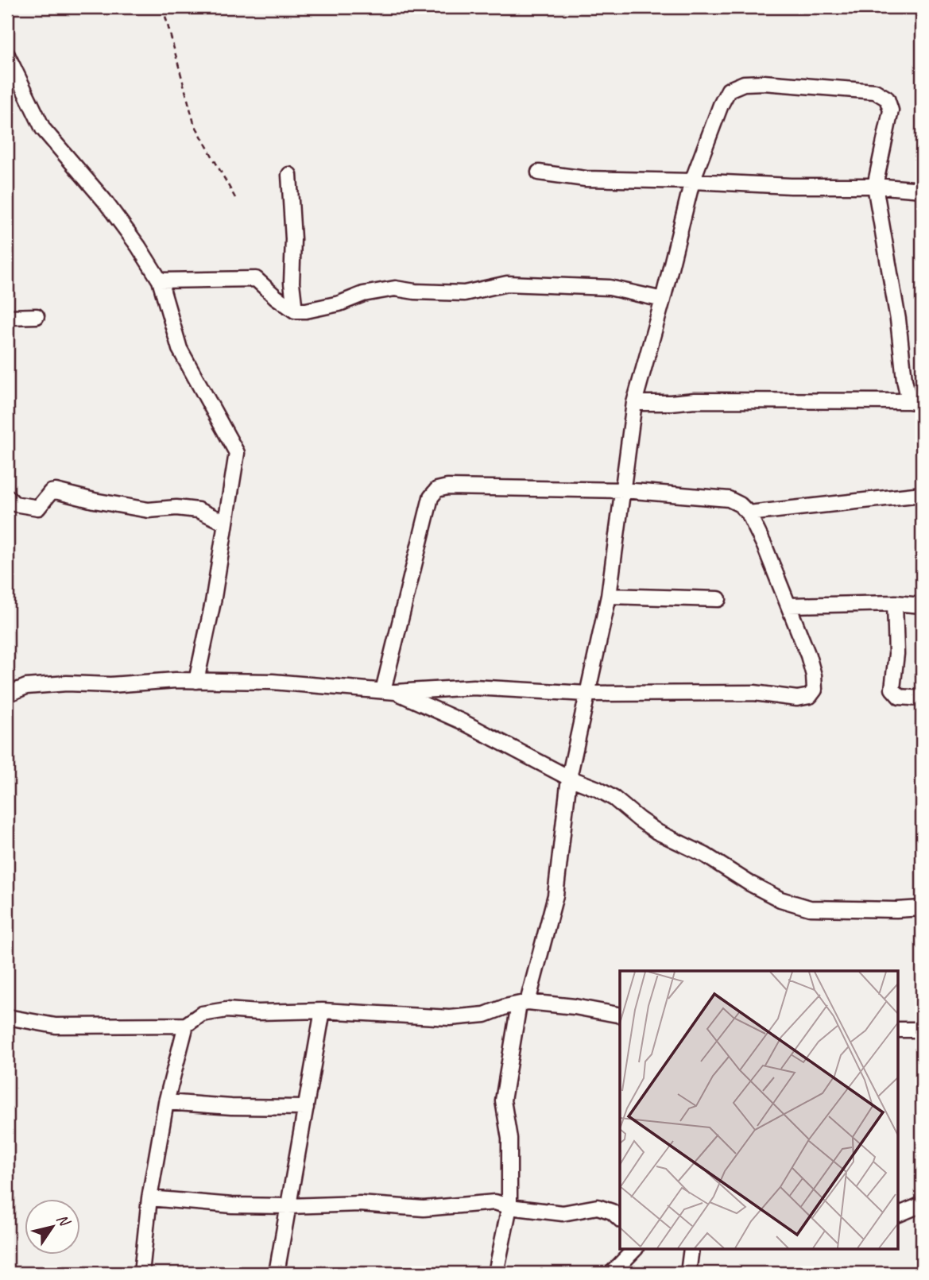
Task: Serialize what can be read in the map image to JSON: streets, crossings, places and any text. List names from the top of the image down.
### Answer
{
  "north": "top right"
}
